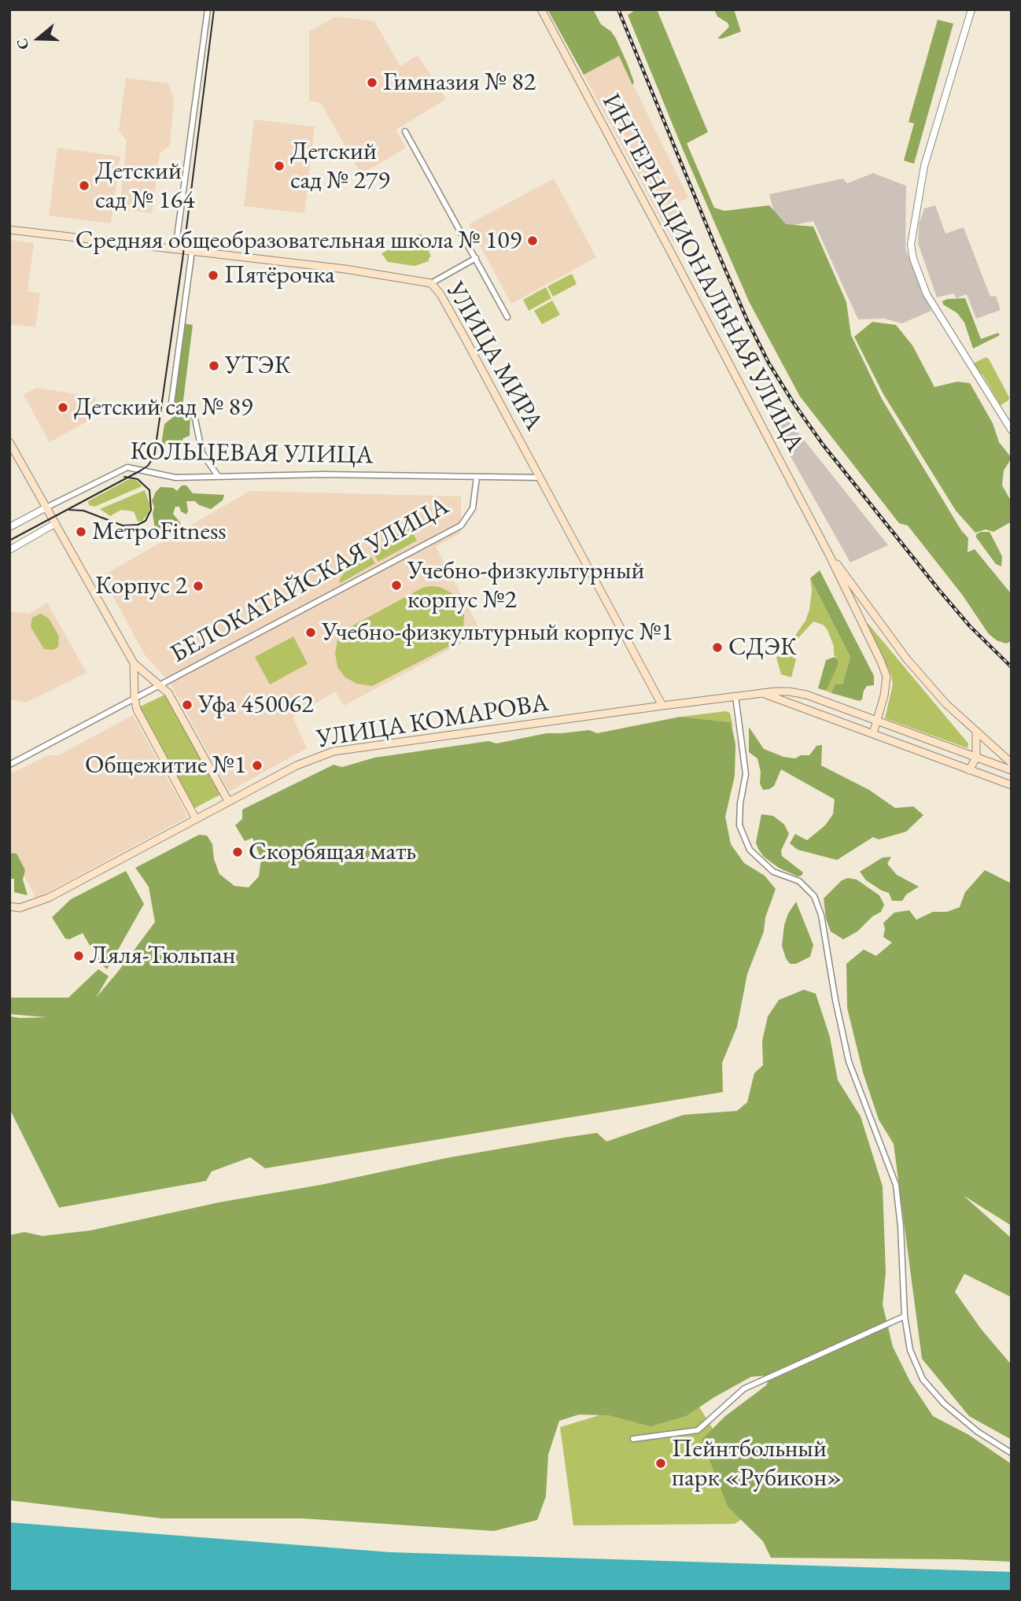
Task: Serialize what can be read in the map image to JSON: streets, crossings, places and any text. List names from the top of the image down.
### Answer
{
  "streets": {
    "main road": ["ИНТЕРНАЦИОНАЛЬНАЯ УЛИЦА", "УЛИЦА МИРА", "УЛИЦА КОМАРОВА"],
    "street": ["КОЛЬЦЕВАЯ УЛИЦА", "БЕЛОКАТАЙСКАЯ УЛИЦА"]
  },
  "crossings": [
    ["ИНТЕРНАЦИОНАЛЬНАЯ УЛИЦА", "УЛИЦА КОМАРОВА"],
    ["УЛИЦА МИРА", "КОЛЬЦЕВАЯ УЛИЦА"],
    ["УЛИЦА МИРА", "УЛИЦА КОМАРОВА"],
    ["КОЛЬЦЕВАЯ УЛИЦА", "БЕЛОКАТАЙСКАЯ УЛИЦА"]
  ],
  "places": [
    "Гимназия № 82",
    "Детский сад № 279",
    "Детский сад № 164",
    "Средняя общеобразовательная школа № 109",
    "Пятёрочка",
    "УТЭК",
    "Детский сад № 89",
    "МетроFitness",
    "Учебно-физкультурный корпус №2",
    "Корпус 2",
    "Учебно-физкультурный корпус №1",
    "СДЭК",
    "Уфа 450062",
    "Общежитие №1",
    "Скорбящая мать",
    "Ляля-Тюльпан",
    "Пейнтбольный парк «Рубикон»"
  ],
  "north": "left"
}
